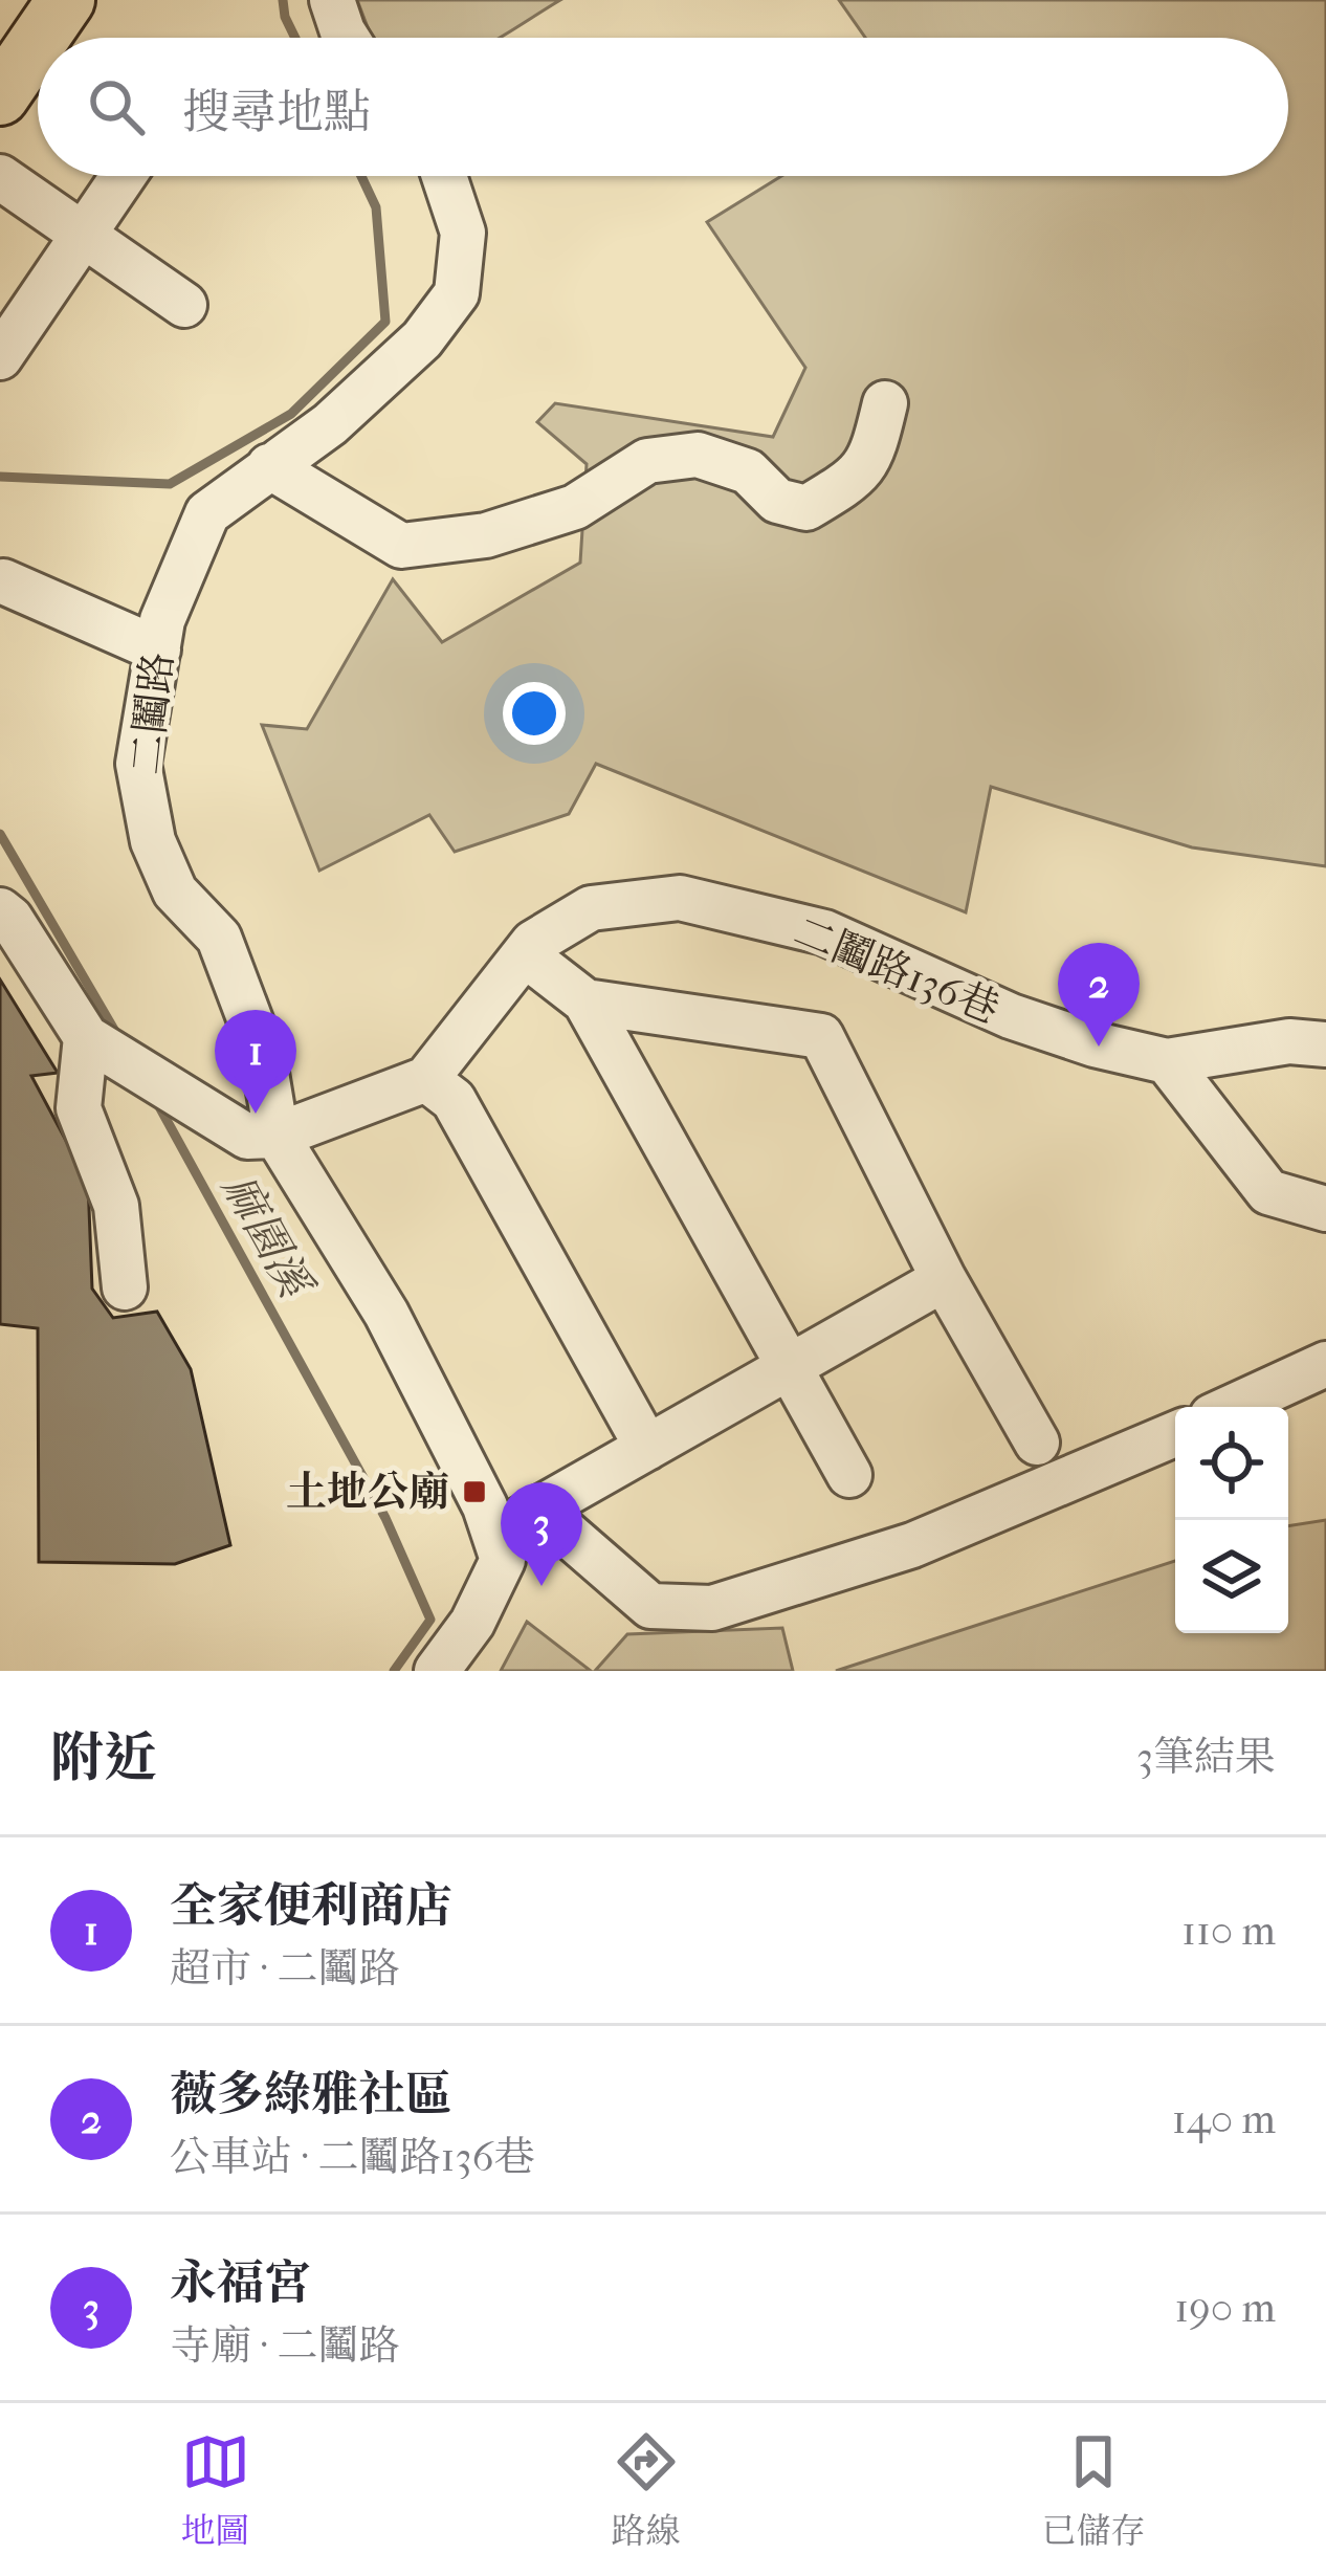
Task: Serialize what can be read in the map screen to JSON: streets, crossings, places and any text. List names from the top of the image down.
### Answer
{
  "streets": {
    "street": ["二鬮路", "二鬮路136巷"]
  },
  "water": ["麻園溪"],
  "places": {
    "transit": ["土地公廟"]
  },
  "page": {
    "search": "搜尋地點",
    "pins": ["2", "1", "3"],
    "heading": ["附近", "3筆結果"],
    "list": [
      {
        "mark": "1",
        "name": "全家便利商店",
        "note": "超市 · 二鬮路",
        "value": "110 m"
      },
      {
        "mark": "2",
        "name": "薇多綠雅社區",
        "note": "公車站 · 二鬮路136巷",
        "value": "140 m"
      },
      {
        "mark": "3",
        "name": "永福宮",
        "note": "寺廟 · 二鬮路",
        "value": "190 m"
      }
    ],
    "nav": ["地圖", "路線", "已儲存"]
  }
}
